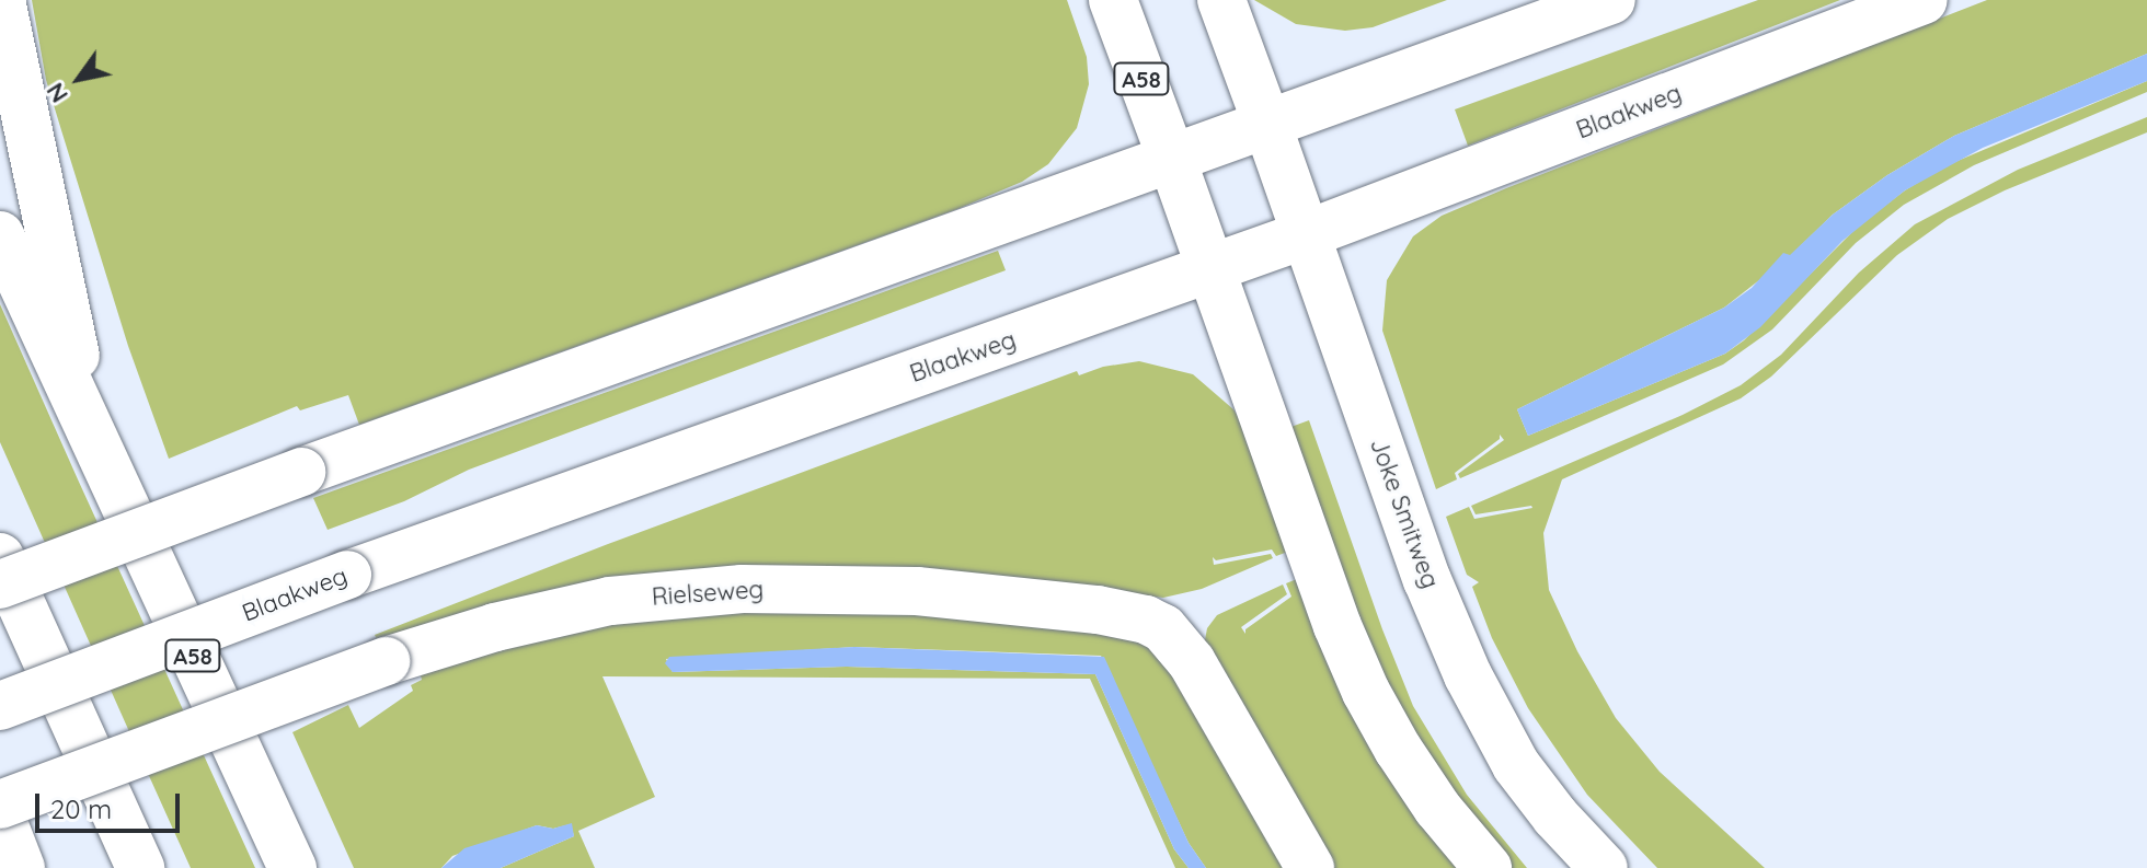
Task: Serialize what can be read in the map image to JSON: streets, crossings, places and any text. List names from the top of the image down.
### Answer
{
  "streets": {
    "main road": [
      "A58",
      "Blaakweg",
      "Joke Smitweg",
      "Rielseweg"
    ]
  },
  "crossings": [
    ["Blaakweg", "Joke Smitweg"]
  ],
  "scale_bar": "20 m",
  "north": "bottom left"
}
